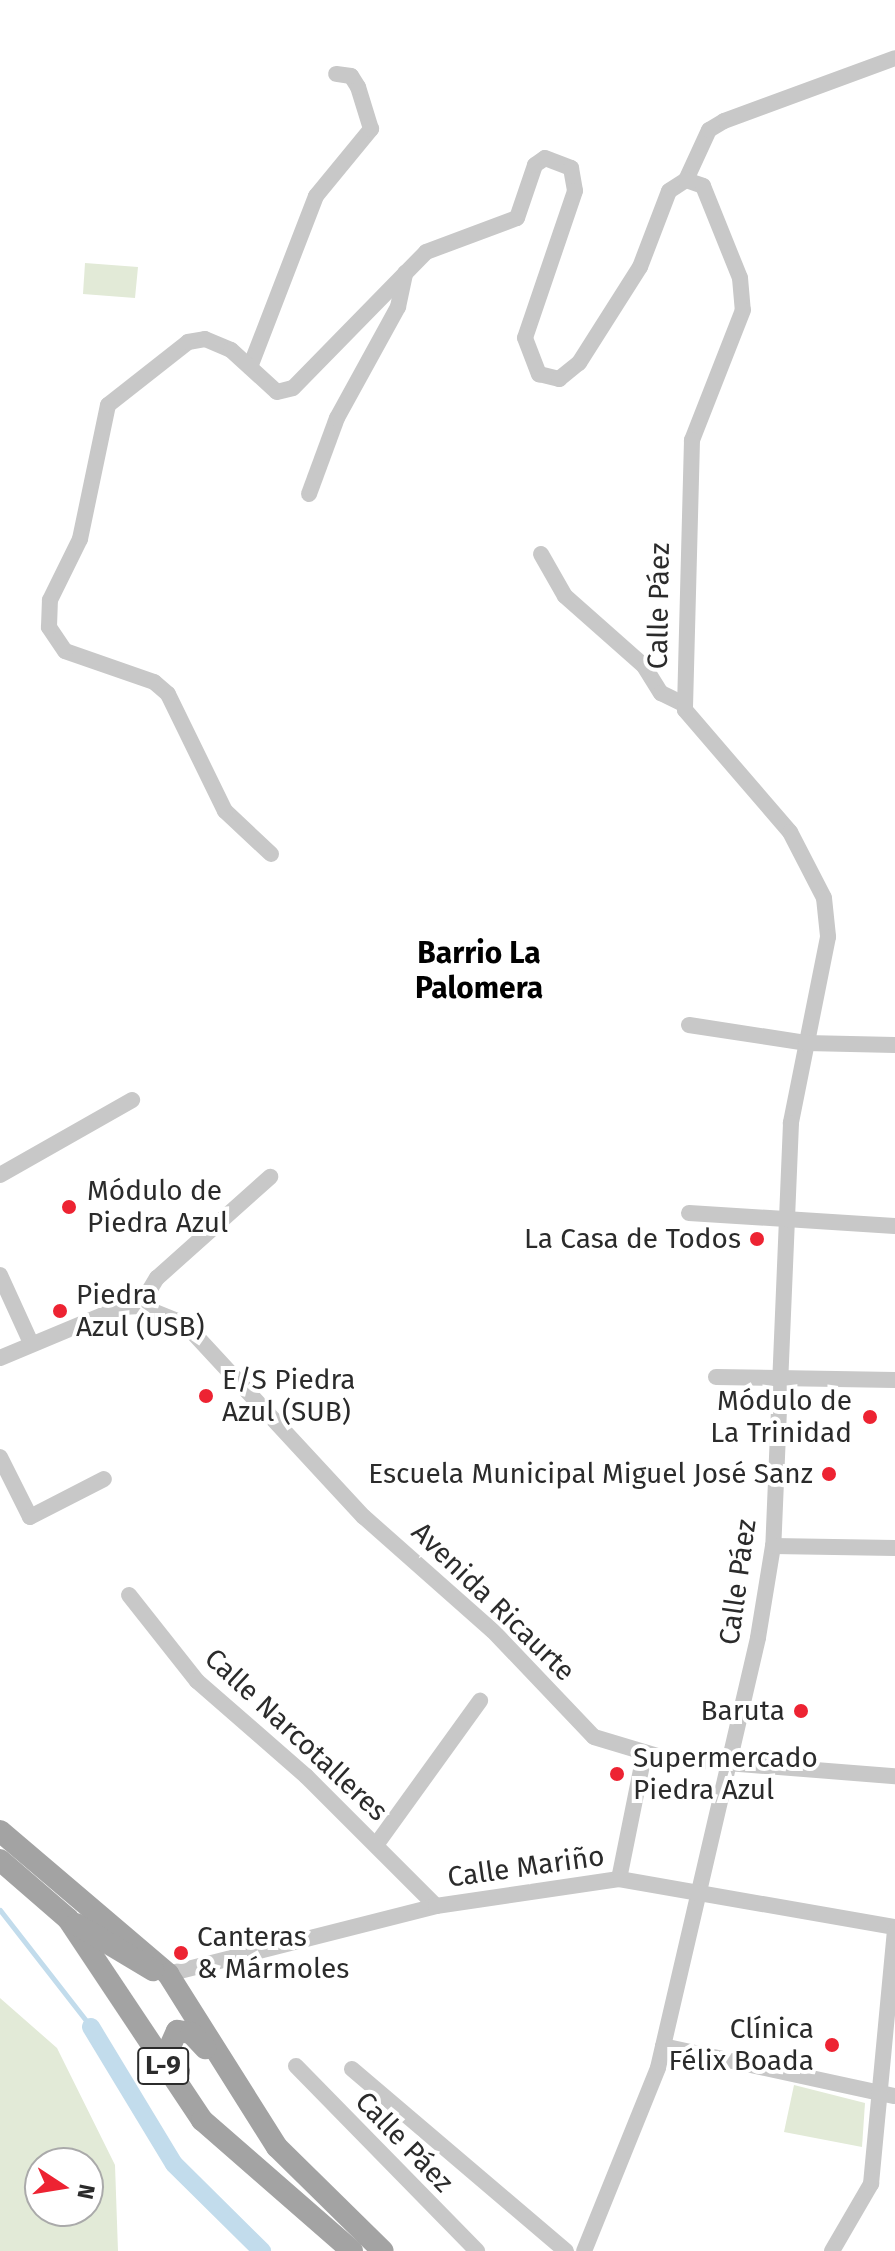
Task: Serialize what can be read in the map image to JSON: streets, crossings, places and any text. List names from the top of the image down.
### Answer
{
  "streets": {
    "main road": ["L-9"],
    "street": [
      "Calle Páez",
      "Avenida Ricaurte",
      "Calle Narcotalleres",
      "Calle Mariño"
    ]
  },
  "crossings": [
    ["Calle Páez", "Avenida Ricaurte"],
    ["Calle Páez", "Calle Mariño"],
    ["Calle Narcotalleres", "Calle Mariño"],
    ["Calle Mariño", "L-9"]
  ],
  "districts": ["Barrio La Palomera"],
  "places": [
    "Módulo de Piedra Azul",
    "La Casa de Todos",
    "Piedra Azul (USB)",
    "E/S Piedra Azul (SUB)",
    "Módulo de La Trinidad",
    "Escuela Municipal Miguel José Sanz",
    "Baruta",
    "Supermercado Piedra Azul",
    "Canteras & Mármoles",
    "Clínica Félix Boada"
  ],
  "north": "right"
}
